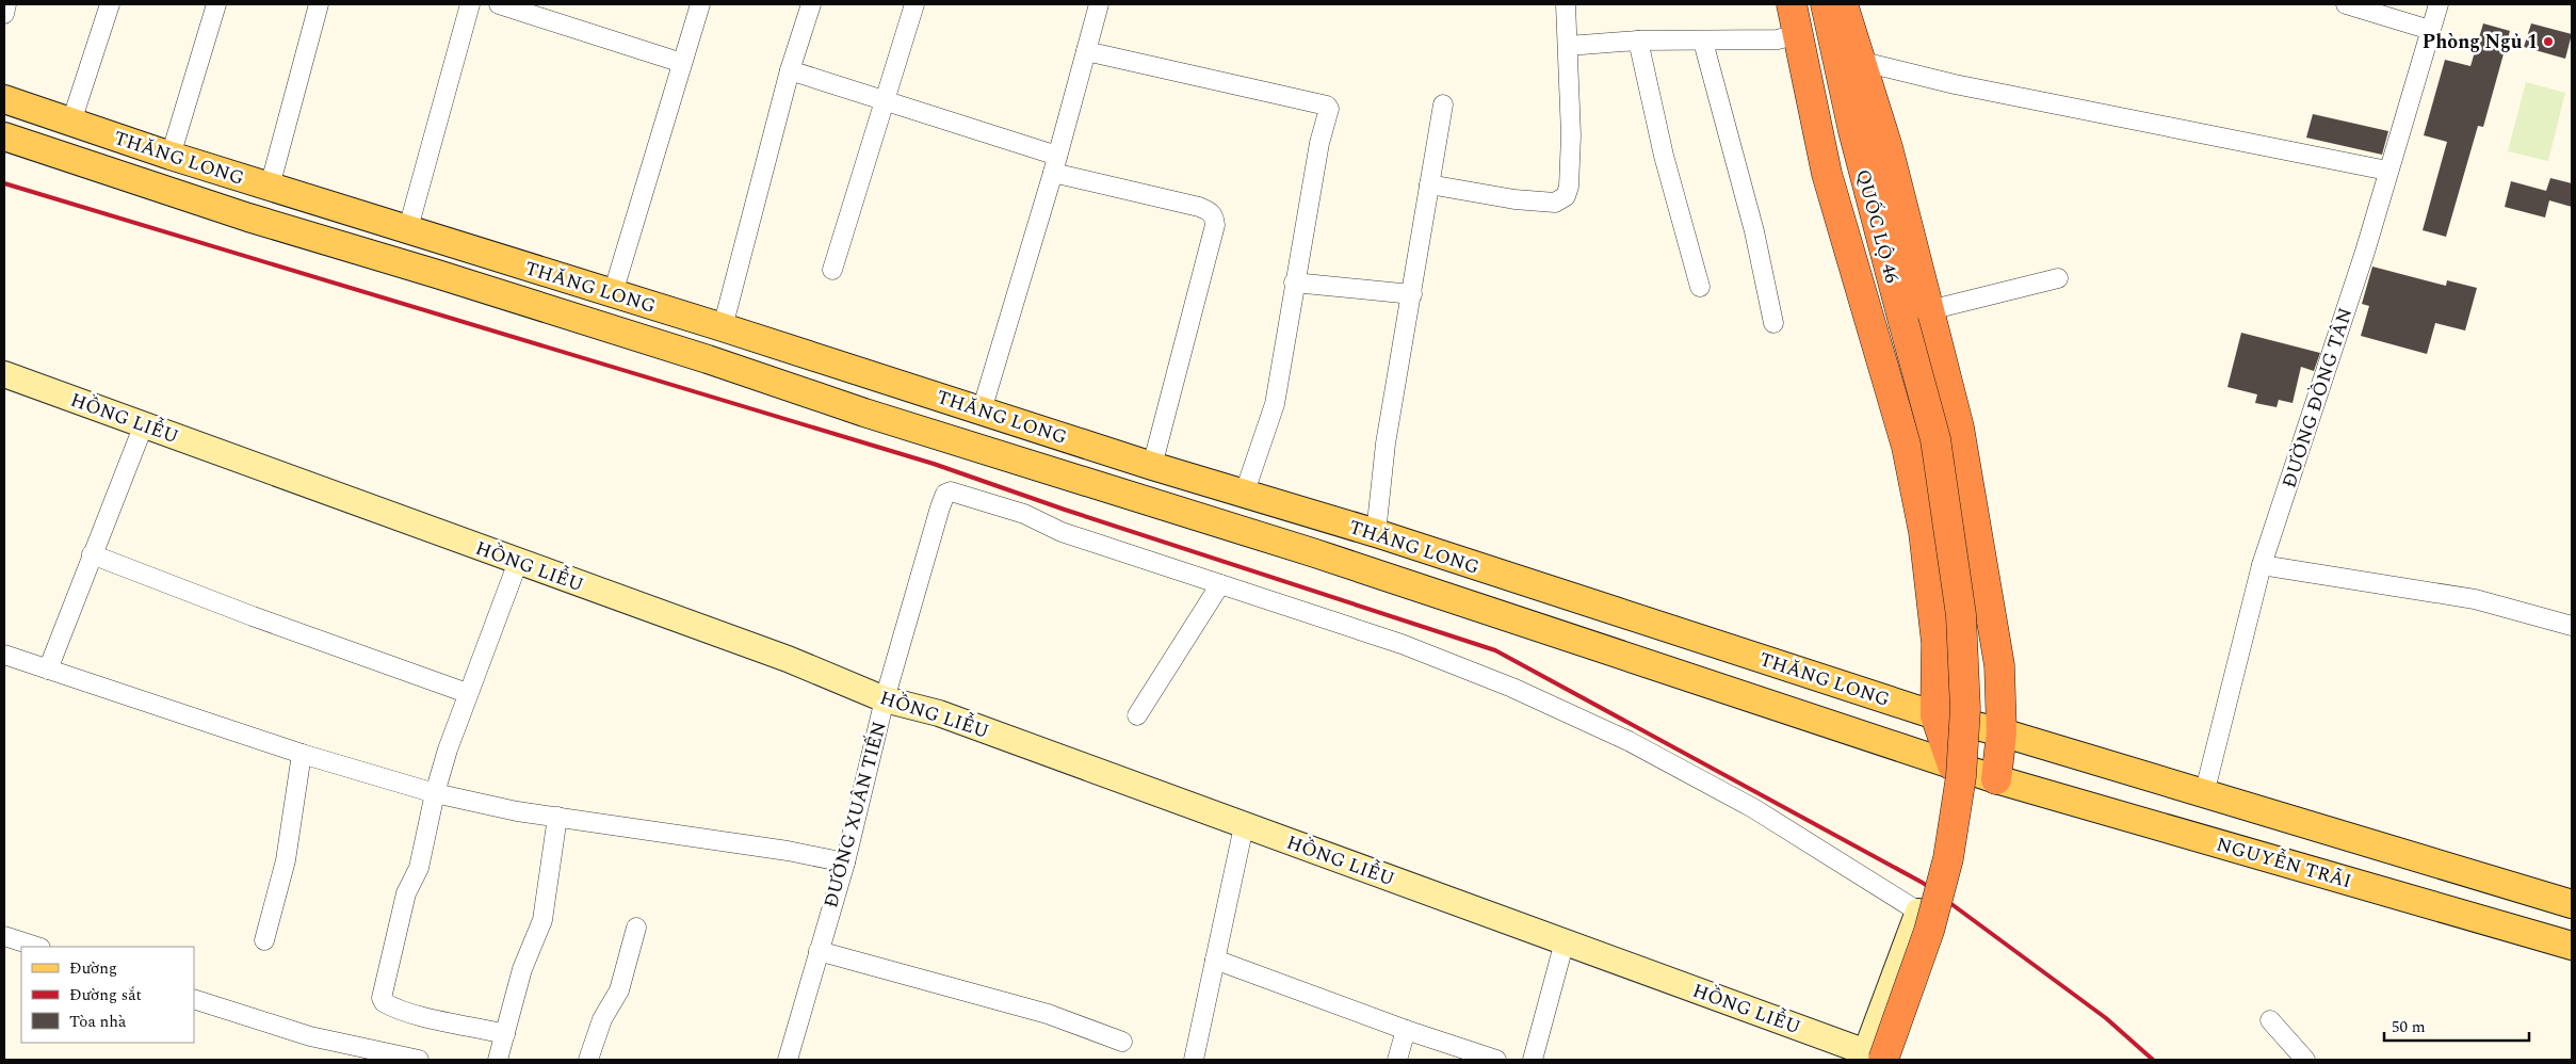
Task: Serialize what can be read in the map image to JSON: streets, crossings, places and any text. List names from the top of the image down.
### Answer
{
  "streets": {
    "highway": ["QUỐC LỘ 46"],
    "main road": ["THĂNG LONG", "NGUYỄN TRÃI"],
    "street": ["ĐƯỜNG ĐỒNG TÂN", "HỒNG LIỄU", "ĐƯỜNG XUÂN TIẾN"]
  },
  "crossings": [
    ["THĂNG LONG", "NGUYỄN TRÃI"],
    ["HỒNG LIỄU", "ĐƯỜNG XUÂN TIẾN"]
  ],
  "places": ["Phòng Ngủ 1"],
  "legend": ["Đường", "Đường sắt", "Tòa nhà"],
  "scale_bar": "50 m"
}
